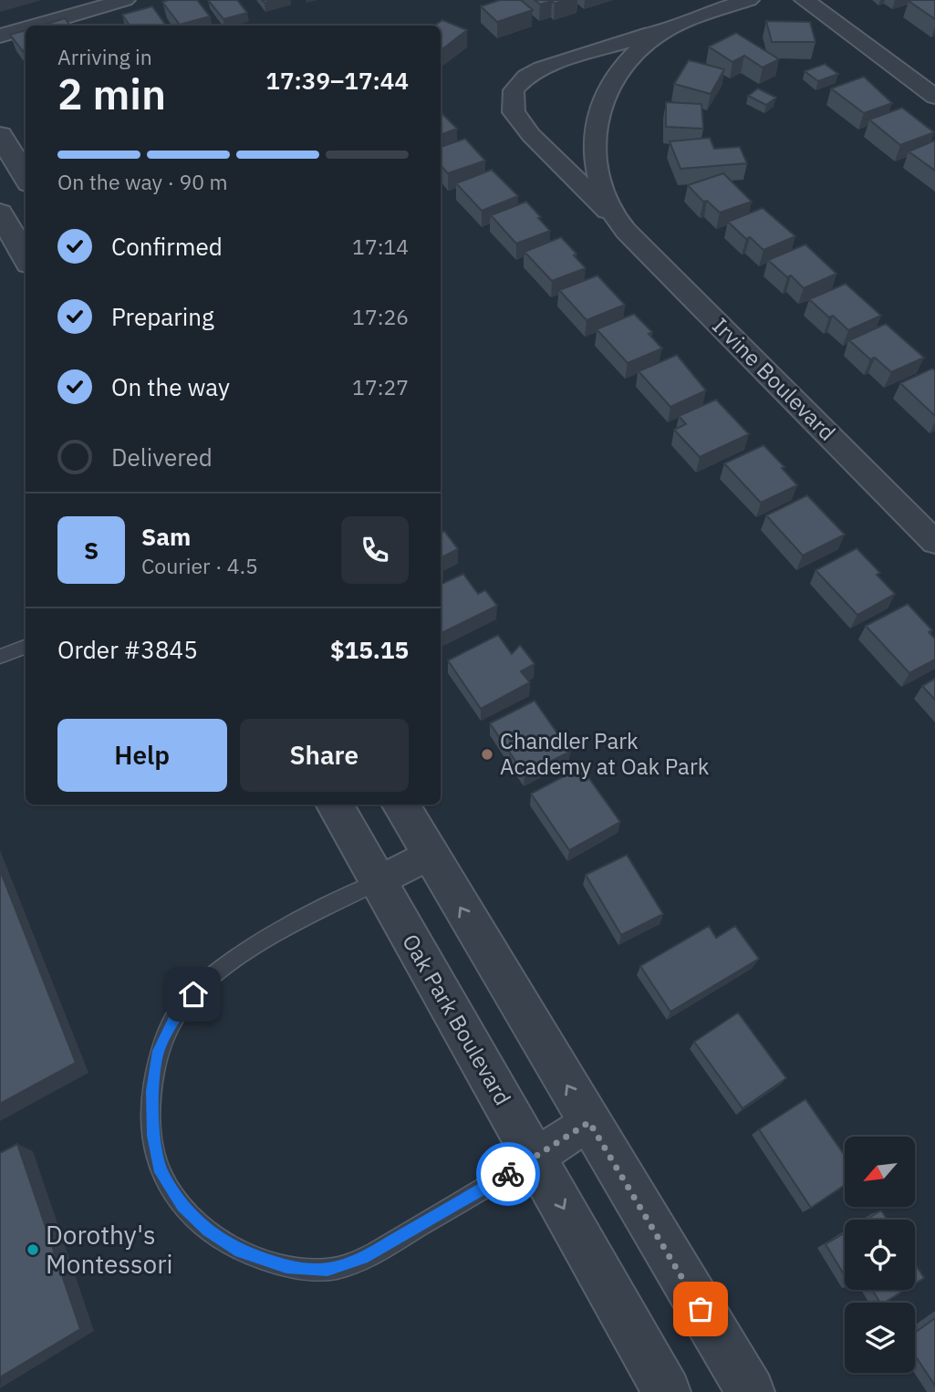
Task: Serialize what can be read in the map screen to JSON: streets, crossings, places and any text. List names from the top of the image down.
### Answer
{
  "streets": {
    "street": ["Irvine Boulevard", "Oak Park Boulevard"]
  },
  "places": ["Chandler Park Academy at Oak Park", "Dorothy's Montessori"],
  "north": "bottom left",
  "page": {
    "heading": ["2 min", "Arriving in", "17:39–17:44"],
    "panel": [
      "Sam",
      "Courier · 4.5",
      "Order #3845",
      "$15.15"
    ],
    "bar": "On the way · 90 m",
    "list": [
      ["Confirmed", "17:14"],
      ["Preparing", "17:26"],
      ["On the way", "17:27"],
      "Delivered"
    ],
    "round": "S",
    "buttons": ["Help", "Share"]
  }
}
